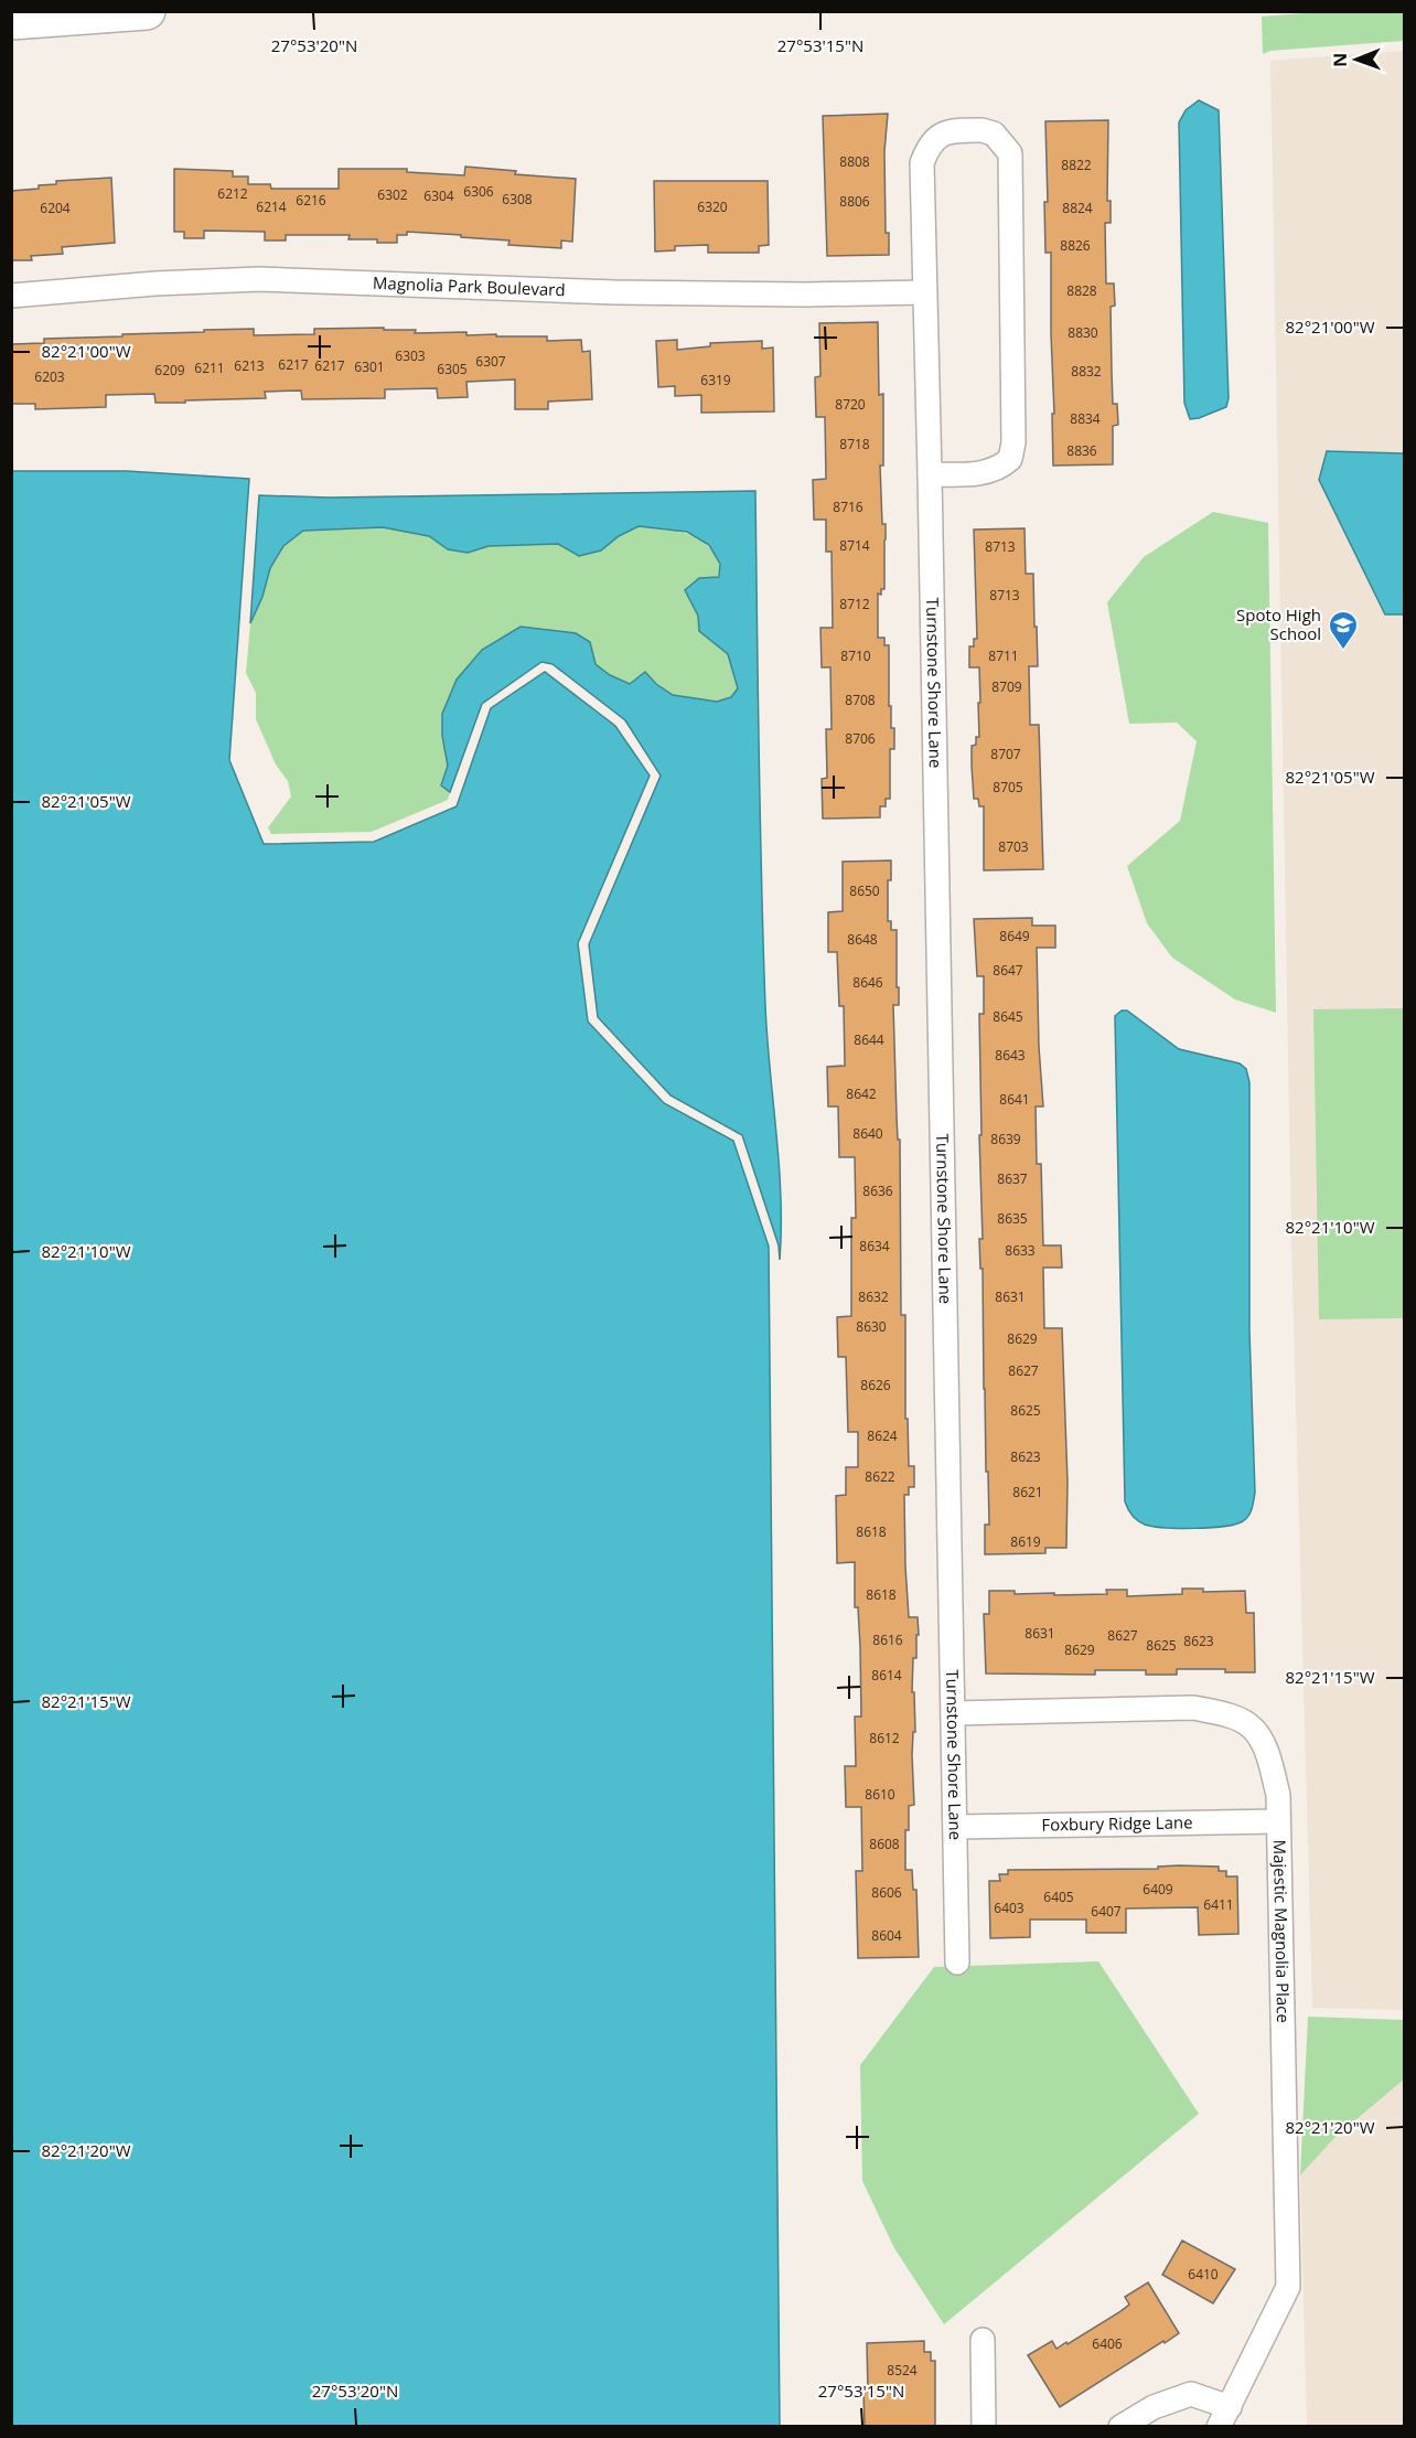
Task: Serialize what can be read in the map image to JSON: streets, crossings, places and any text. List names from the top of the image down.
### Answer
{
  "streets": {
    "street": [
      "Magnolia Park Boulevard",
      "Turnstone Shore Lane",
      "Foxbury Ridge Lane",
      "Majestic Magnolia Place"
    ]
  },
  "crossings": [
    ["Magnolia Park Boulevard", "Turnstone Shore Lane"],
    ["Turnstone Shore Lane", "Foxbury Ridge Lane"],
    ["Turnstone Shore Lane", "Majestic Magnolia Place"],
    ["Foxbury Ridge Lane", "Majestic Magnolia Place"]
  ],
  "places": {
    "school or university": ["Spoto High School"]
  },
  "house_numbers": [
    "8808",
    "8822",
    "6306",
    "6212",
    "6302",
    "6304",
    "6308",
    "6216",
    "8806",
    "6214",
    "6320",
    "6204",
    "8824",
    "8826",
    "8828",
    "8830",
    "6303",
    "6307",
    "6217",
    "6213",
    "6217",
    "6301",
    "6211",
    "6305",
    "6209",
    "8832",
    "6203",
    "6319",
    "8720",
    "8834",
    "8718",
    "8836",
    "8716",
    "8714",
    "8713",
    "8713",
    "8712",
    "8710",
    "8711",
    "8709",
    "8708",
    "8706",
    "8707",
    "8705",
    "8703",
    "8650",
    "8649",
    "8648",
    "8647",
    "8646",
    "8645",
    "8644",
    "8643",
    "8642",
    "8641",
    "8640",
    "8639",
    "8637",
    "8636",
    "8635",
    "8634",
    "8633",
    "8632",
    "8631",
    "8630",
    "8629",
    "8627",
    "8626",
    "8625",
    "8624",
    "8623",
    "8622",
    "8621",
    "8618",
    "8619",
    "8618",
    "8631",
    "8627",
    "8616",
    "8623",
    "8625",
    "8629",
    "8614",
    "8612",
    "8610",
    "8608",
    "6409",
    "8606",
    "6405",
    "6411",
    "6403",
    "6407",
    "8604",
    "6410",
    "6406",
    "8524"
  ],
  "north": "left",
  "coordinates": [
    "27°53'20\"N",
    "27°53'15\"N",
    "82°21'00\"W",
    "82°21'05\"W",
    "82°21'10\"W",
    "82°21'15\"W",
    "82°21'20\"W"
  ]
}
